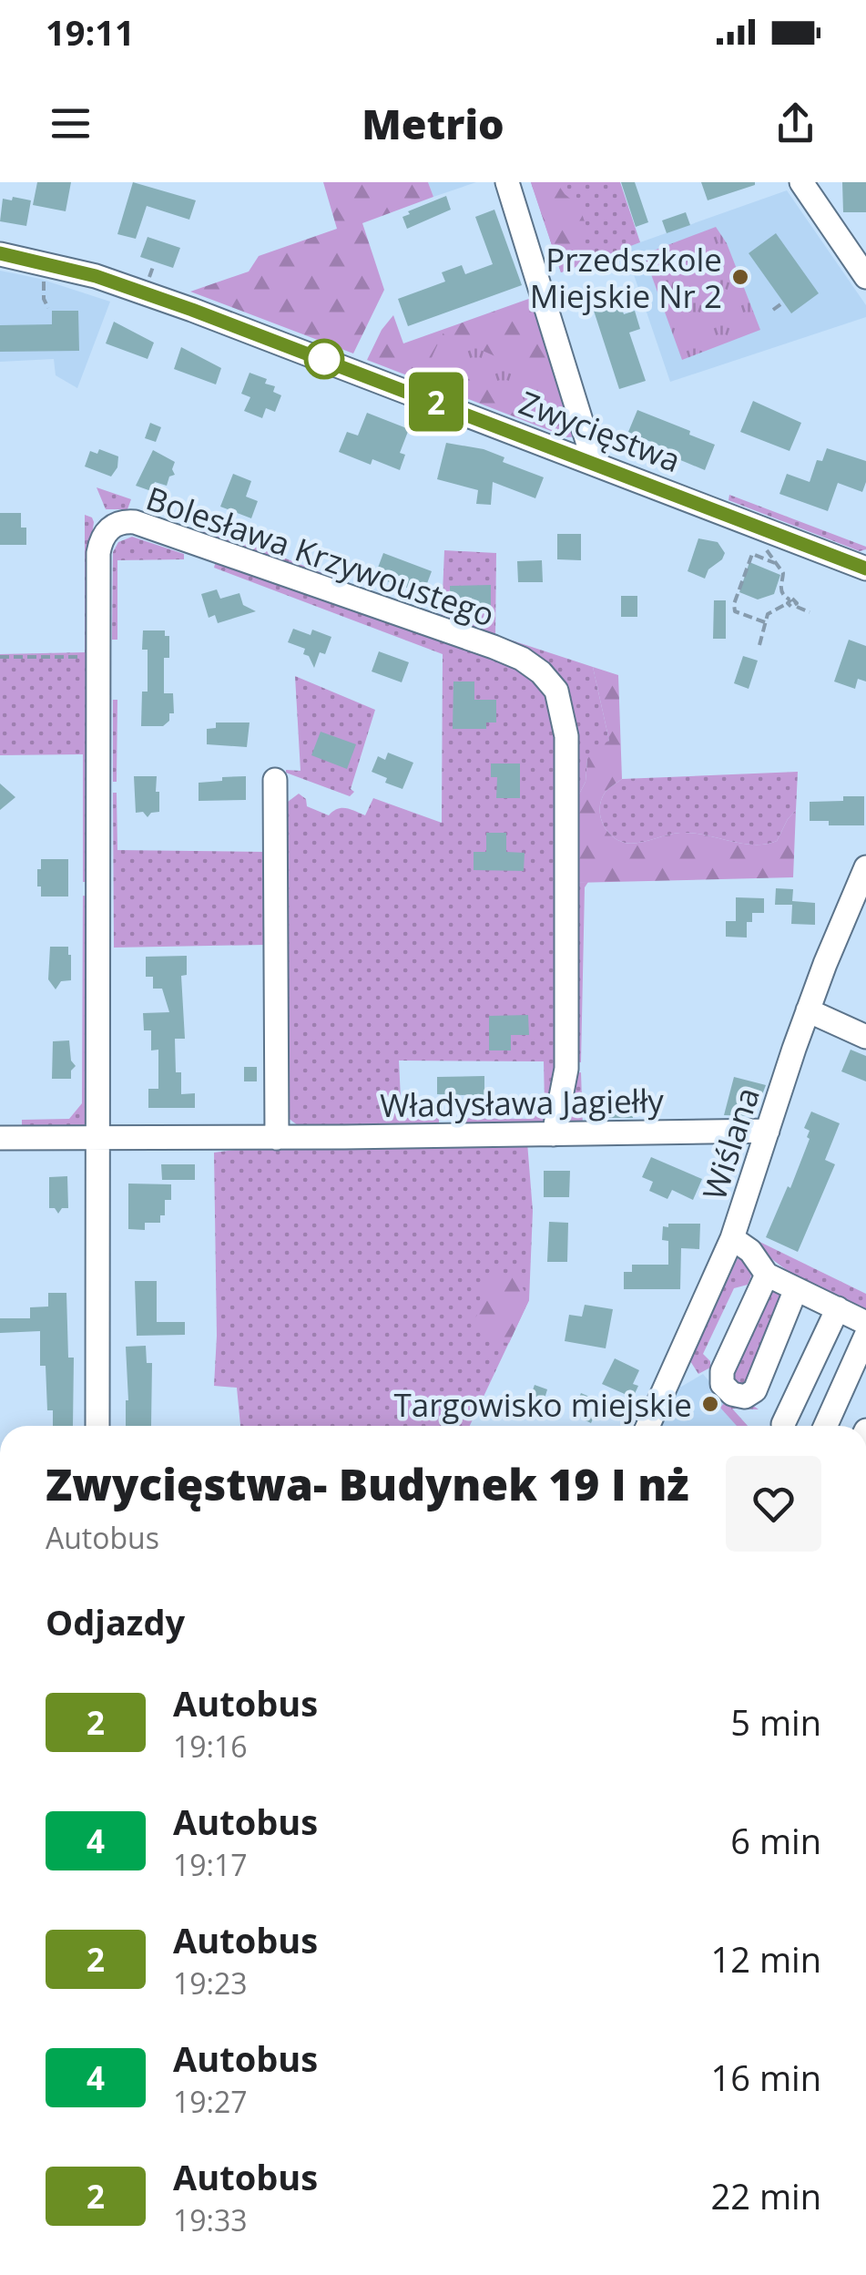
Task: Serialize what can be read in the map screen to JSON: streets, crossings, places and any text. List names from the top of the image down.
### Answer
{
  "streets": {
    "street": [
      "Zwycięstwa",
      "Bolesława Krzywoustego",
      "Władysława Jagiełły",
      "Wiślana"
    ]
  },
  "crossings": [
    ["Bolesława Krzywoustego", "Władysława Jagiełły"],
    ["Władysława Jagiełły", "Wiślana"]
  ],
  "places": ["Przedszkole Miejskie Nr 2", "Targowisko miejskie"],
  "lines": ["bus line 2"],
  "page": {
    "status": "19:11",
    "header": "Metrio",
    "on_map": "2",
    "heading": [
      ["Zwycięstwa- Budynek 19 I nż", "Autobus"],
      "Odjazdy"
    ],
    "list": [
      {
        "mark": "2",
        "name": "Autobus",
        "note": "19:16",
        "value": "5 min"
      },
      {
        "mark": "4",
        "name": "Autobus",
        "note": "19:17",
        "value": "6 min"
      },
      {
        "mark": "2",
        "name": "Autobus",
        "note": "19:23",
        "value": "12 min"
      },
      {
        "mark": "4",
        "name": "Autobus",
        "note": "19:27",
        "value": "16 min"
      },
      {
        "mark": "2",
        "name": "Autobus",
        "note": "19:33",
        "value": "22 min"
      }
    ]
  }
}
